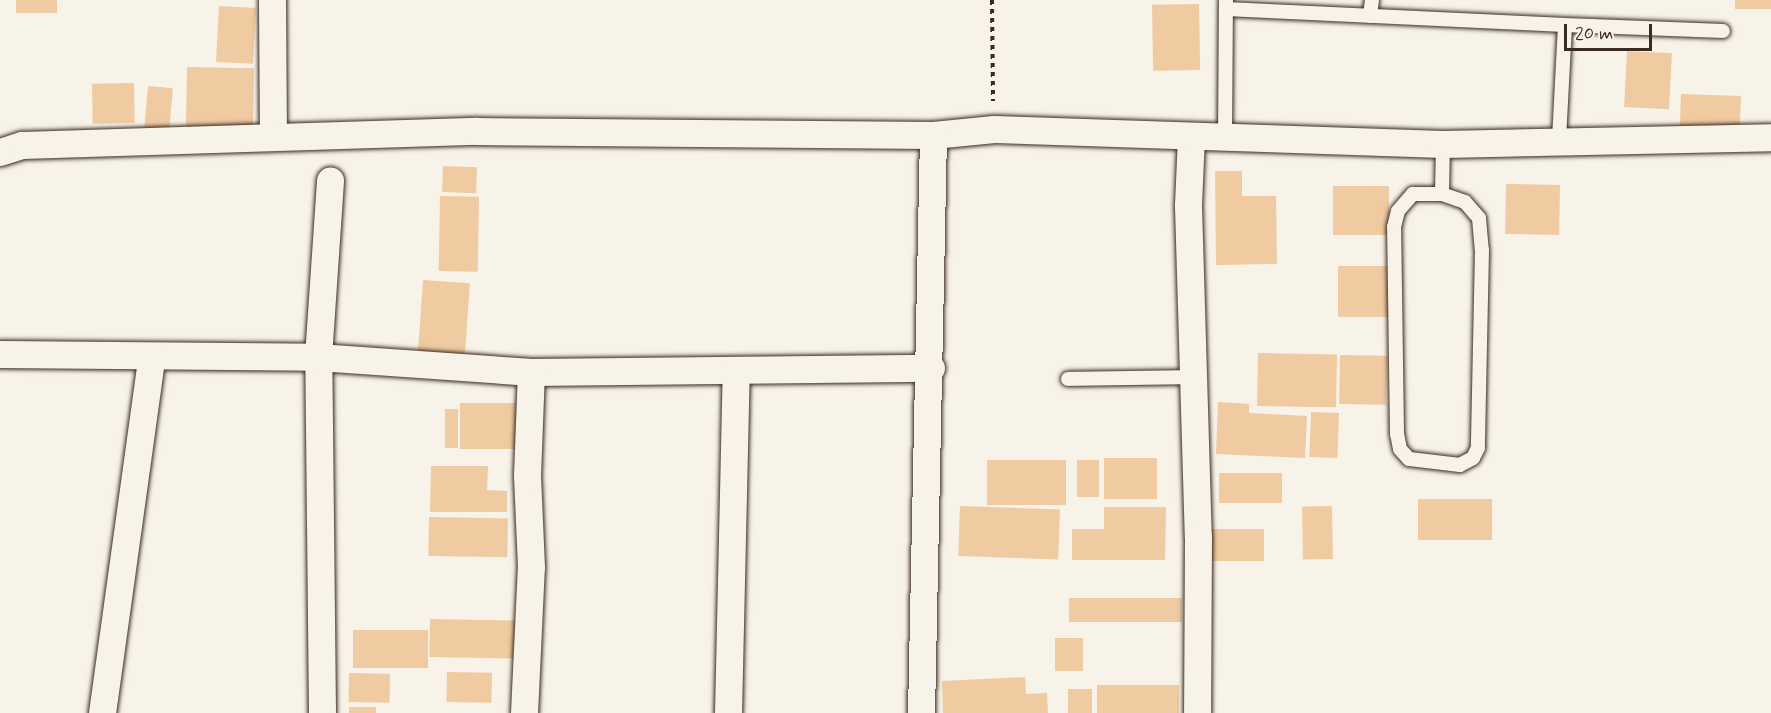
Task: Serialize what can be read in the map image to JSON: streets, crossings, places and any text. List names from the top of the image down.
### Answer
{
  "scale_bar": "20 m"
}
